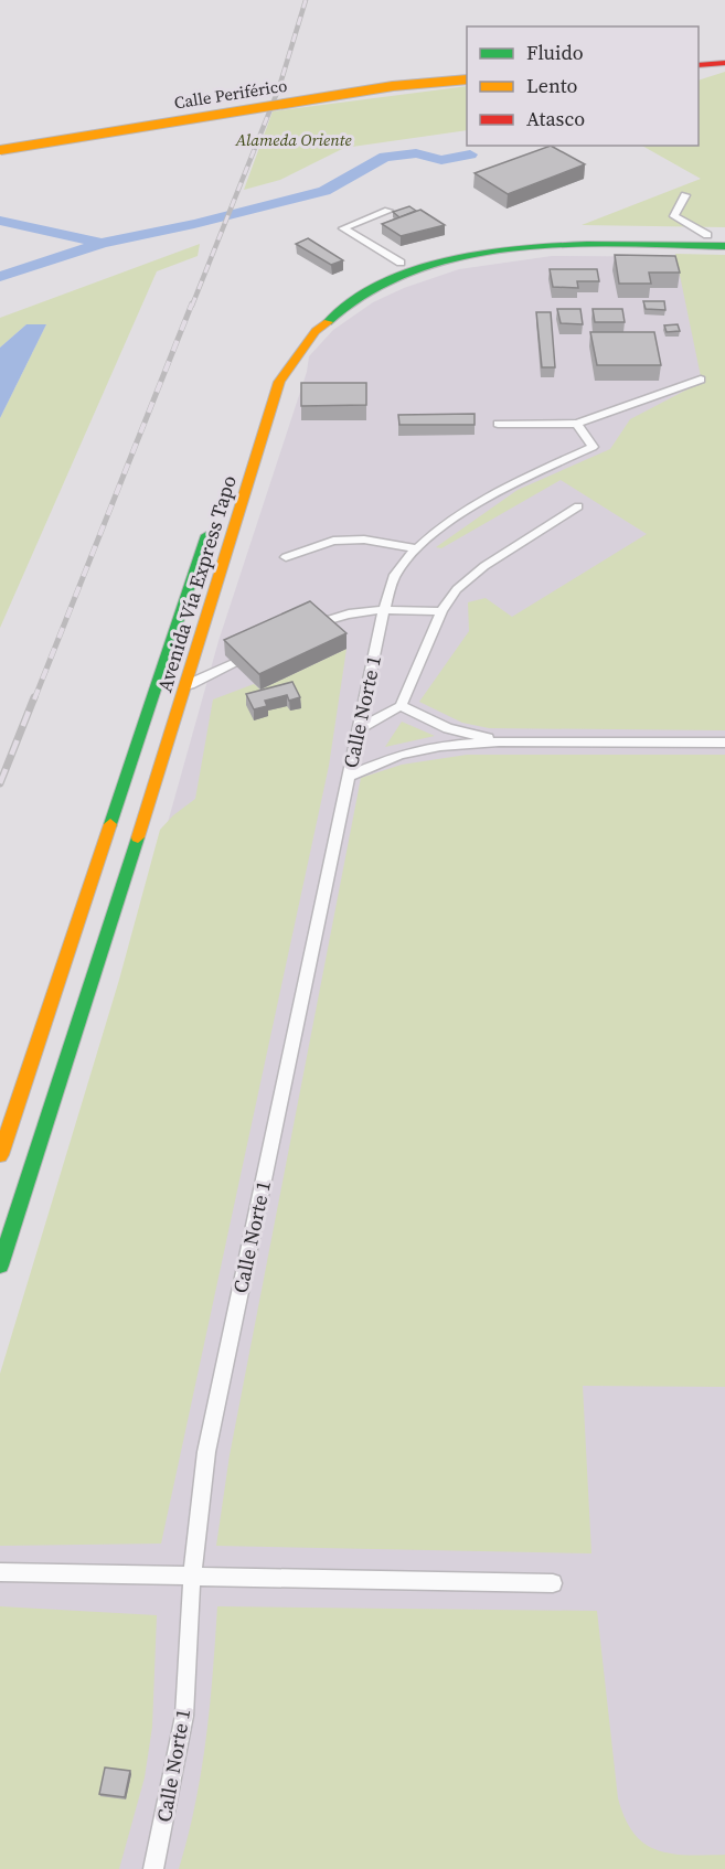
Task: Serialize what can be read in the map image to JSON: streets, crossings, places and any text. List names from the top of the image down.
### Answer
{
  "streets": {
    "main road": ["Calle Periférico", "Avenida Vía Express Tapo"],
    "lane": ["Calle Norte 1"]
  },
  "parks": ["Alameda Oriente"],
  "legend": ["Fluido", "Lento", "Atasco"]
}
